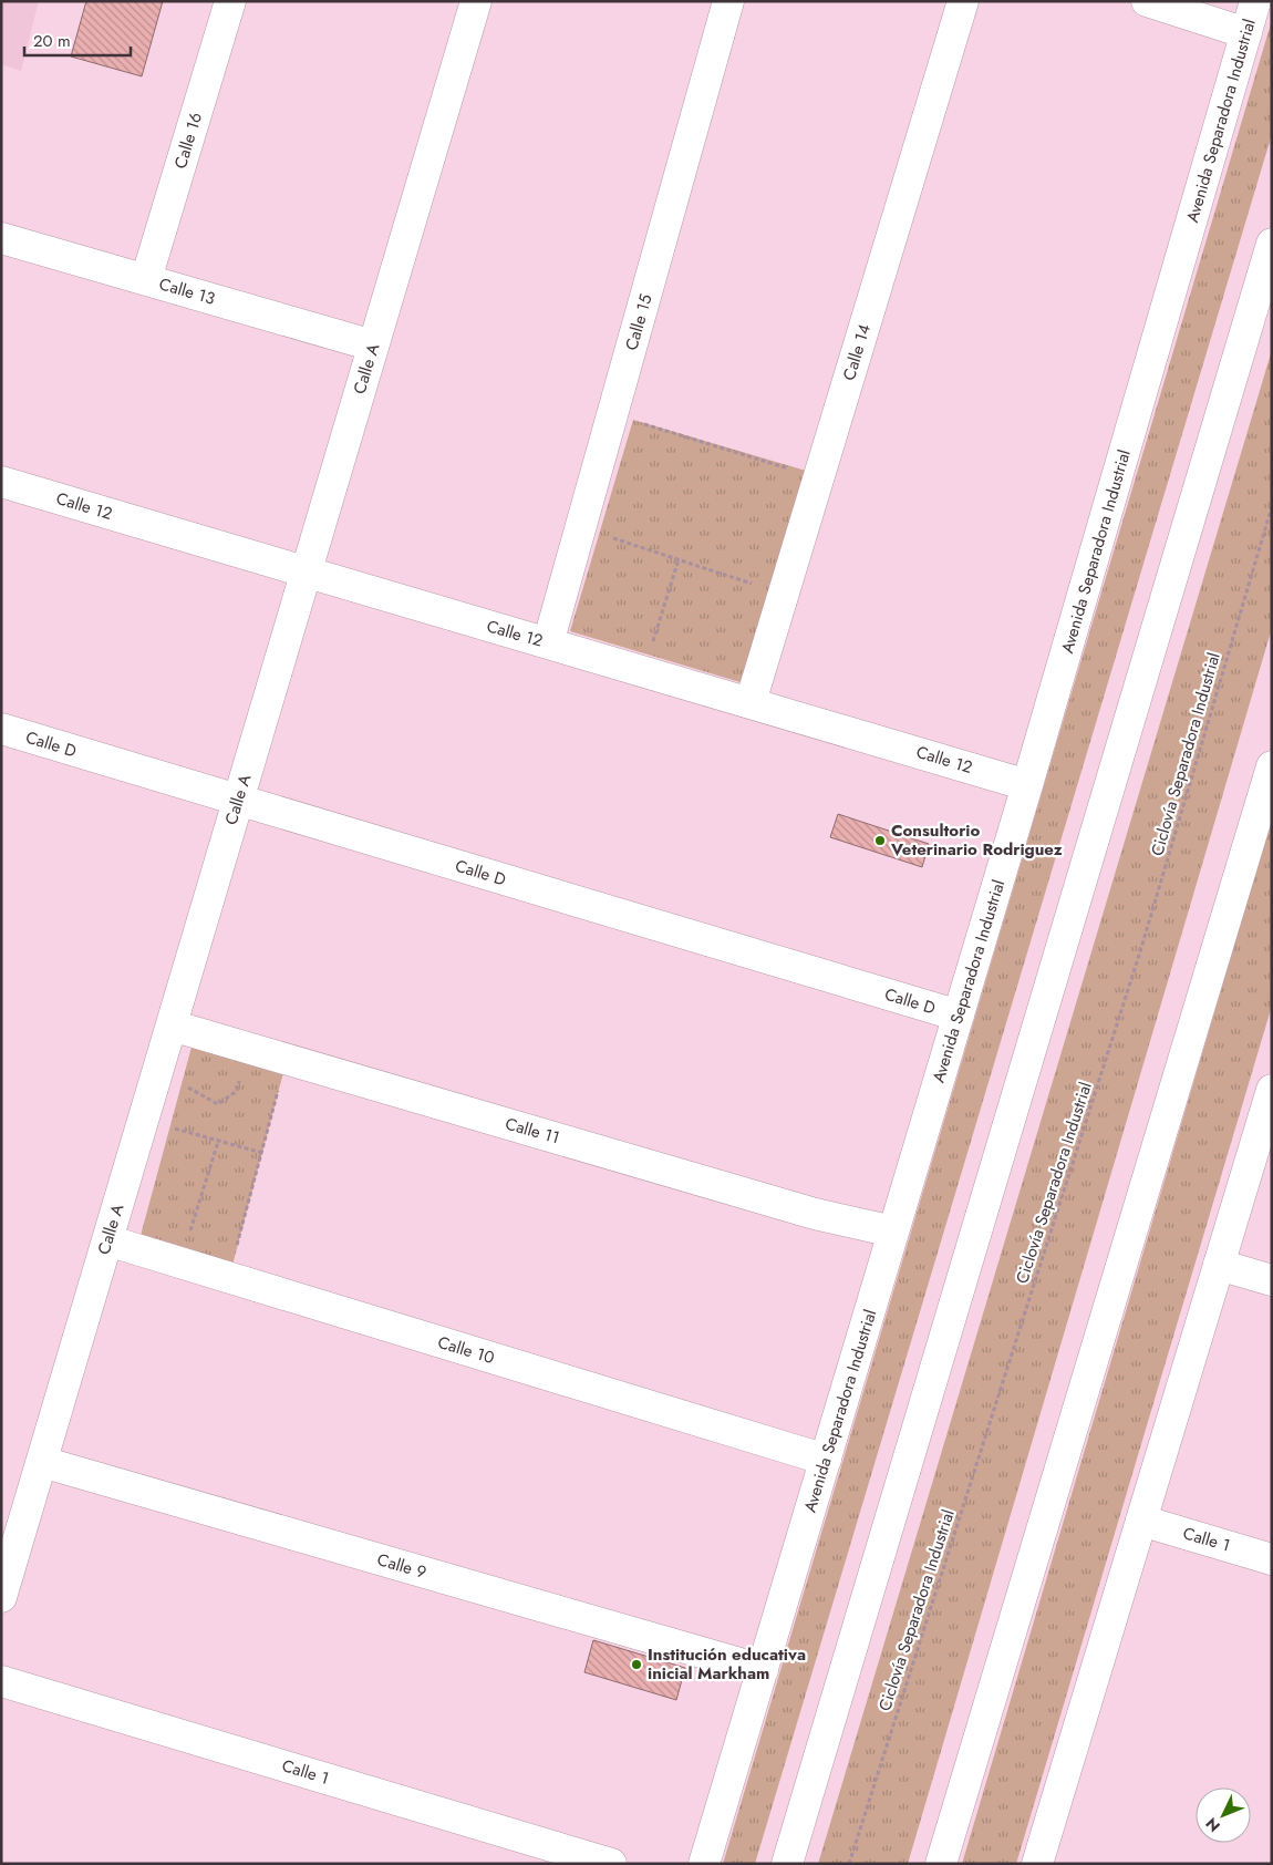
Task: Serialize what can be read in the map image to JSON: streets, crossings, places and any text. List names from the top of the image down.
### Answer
{
  "streets": {
    "street": [
      "Avenida Separadora Industrial",
      "Calle 16",
      "Calle 13",
      "Calle 15",
      "Calle 14",
      "Calle A",
      "Calle 12",
      "Calle D",
      "Calle 11",
      "Calle 10",
      "Calle 1",
      "Calle 9"
    ],
    "path": ["Ciclovía Separadora Industrial"]
  },
  "crossings": [
    ["Avenida Separadora Industrial", "Calle 12"],
    ["Avenida Separadora Industrial", "Calle D"],
    ["Avenida Separadora Industrial", "Calle 11"],
    ["Avenida Separadora Industrial", "Calle 10"],
    ["Avenida Separadora Industrial", "Calle 9"],
    ["Calle 16", "Calle 13"],
    ["Calle 13", "Calle A"],
    ["Calle 15", "Calle 12"],
    ["Calle 14", "Calle 12"],
    ["Calle A", "Calle 12"],
    ["Calle A", "Calle D"],
    ["Calle A", "Calle 11"],
    ["Calle A", "Calle 10"],
    ["Calle A", "Calle 9"]
  ],
  "places": ["Consultorio Veterinario Rodriguez", "Institución educativa inicial Markham"],
  "scale_bar": "20 m",
  "north": "bottom left"
}
